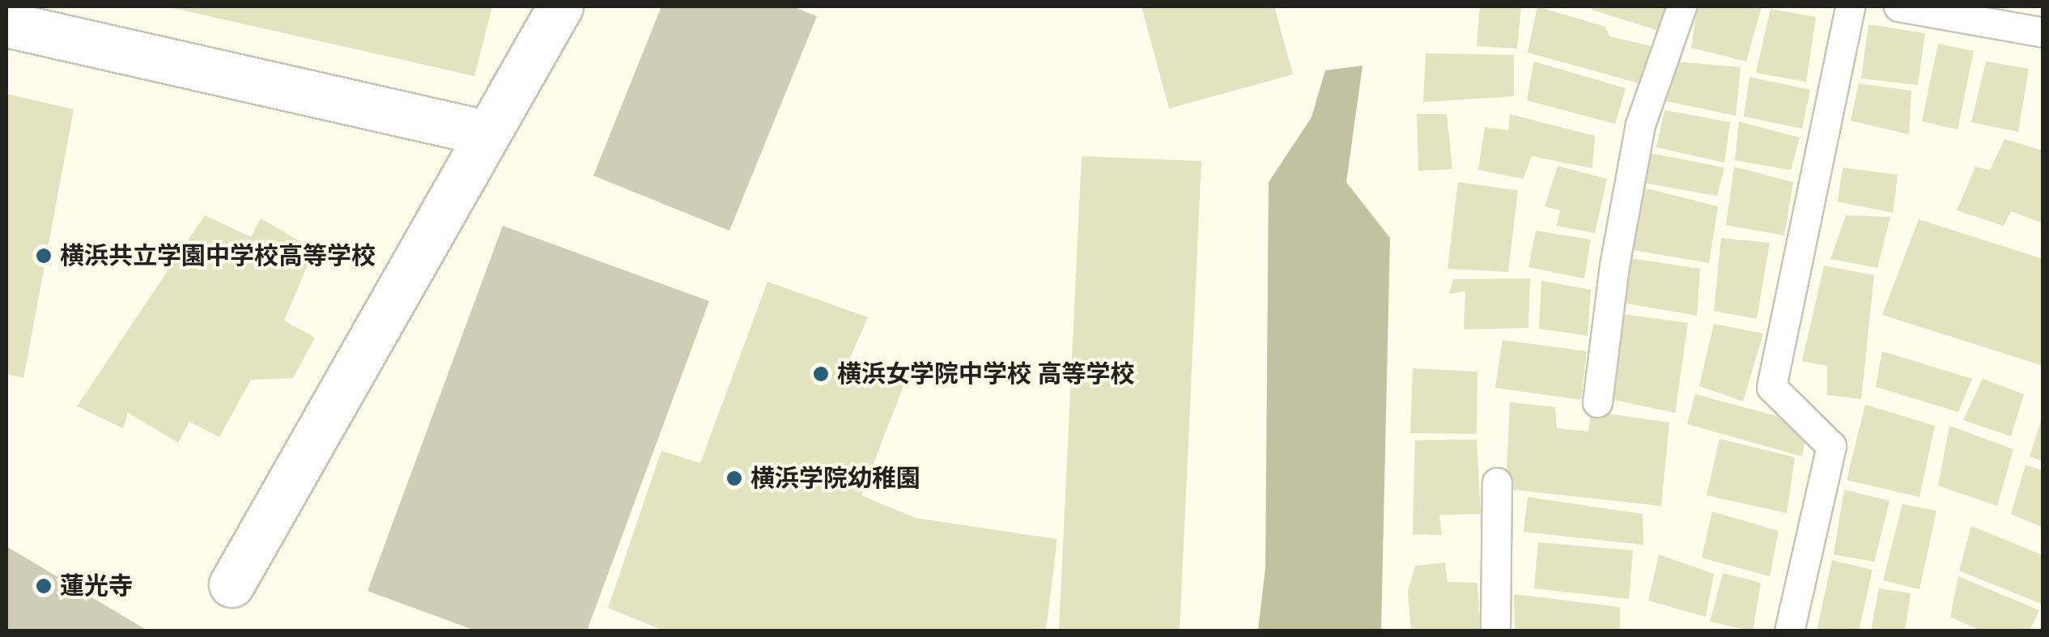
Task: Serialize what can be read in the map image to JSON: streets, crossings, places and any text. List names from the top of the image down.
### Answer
{
  "places": [
    "横浜共立学園中学校高等学校",
    "横浜女学院中学校 高等学校",
    "横浜学院幼稚園",
    "蓮光寺"
  ]
}
